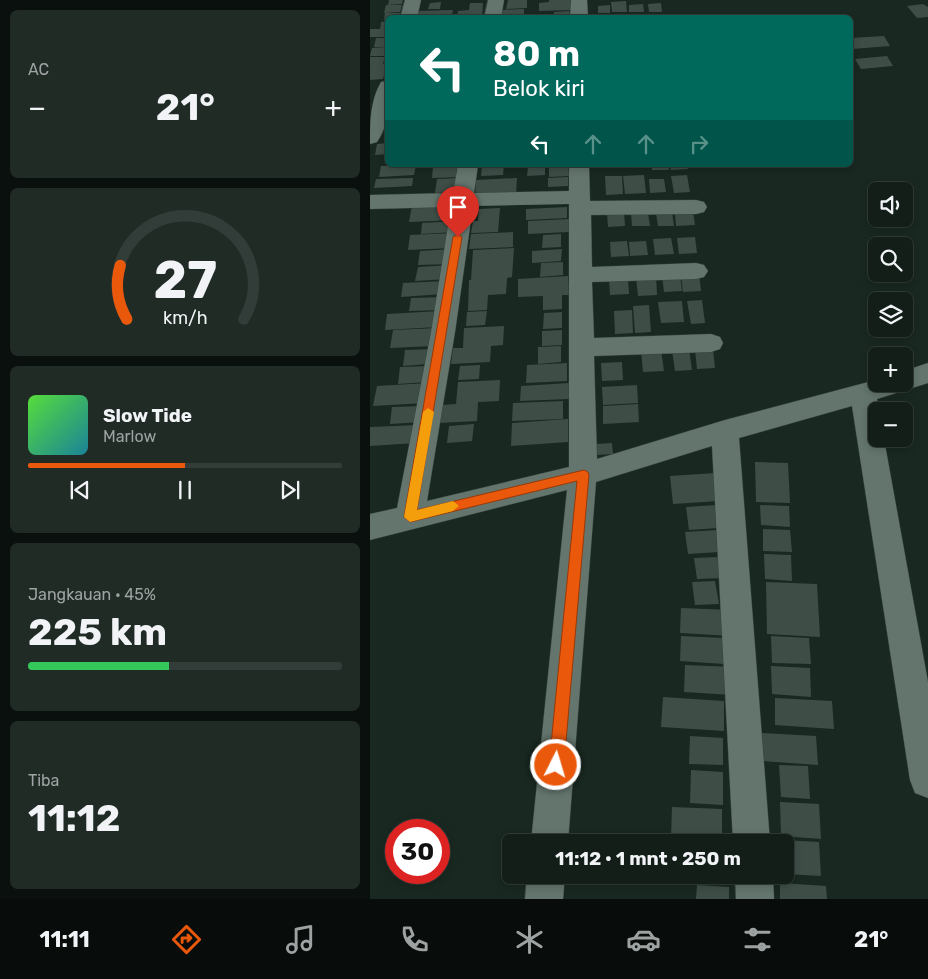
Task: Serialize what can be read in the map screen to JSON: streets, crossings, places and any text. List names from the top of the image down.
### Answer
{
  "page": {
    "tile": [
      "AC",
      ["Jangkauan · 45%", "225 km"],
      ["Tiba", "11:12"]
    ],
    "turn": ["80 m", "Belok kiri"],
    "heat": ["−", "21°", "+"],
    "map_buttons": ["+", "−"],
    "song": ["Slow Tide", "Marlow"],
    "limit": "30",
    "trip": "11:12 · 1 mnt · 250 m",
    "tabs": ["11:11", "21°"],
    "gauge": ["27", "km/h"]
  }
}
